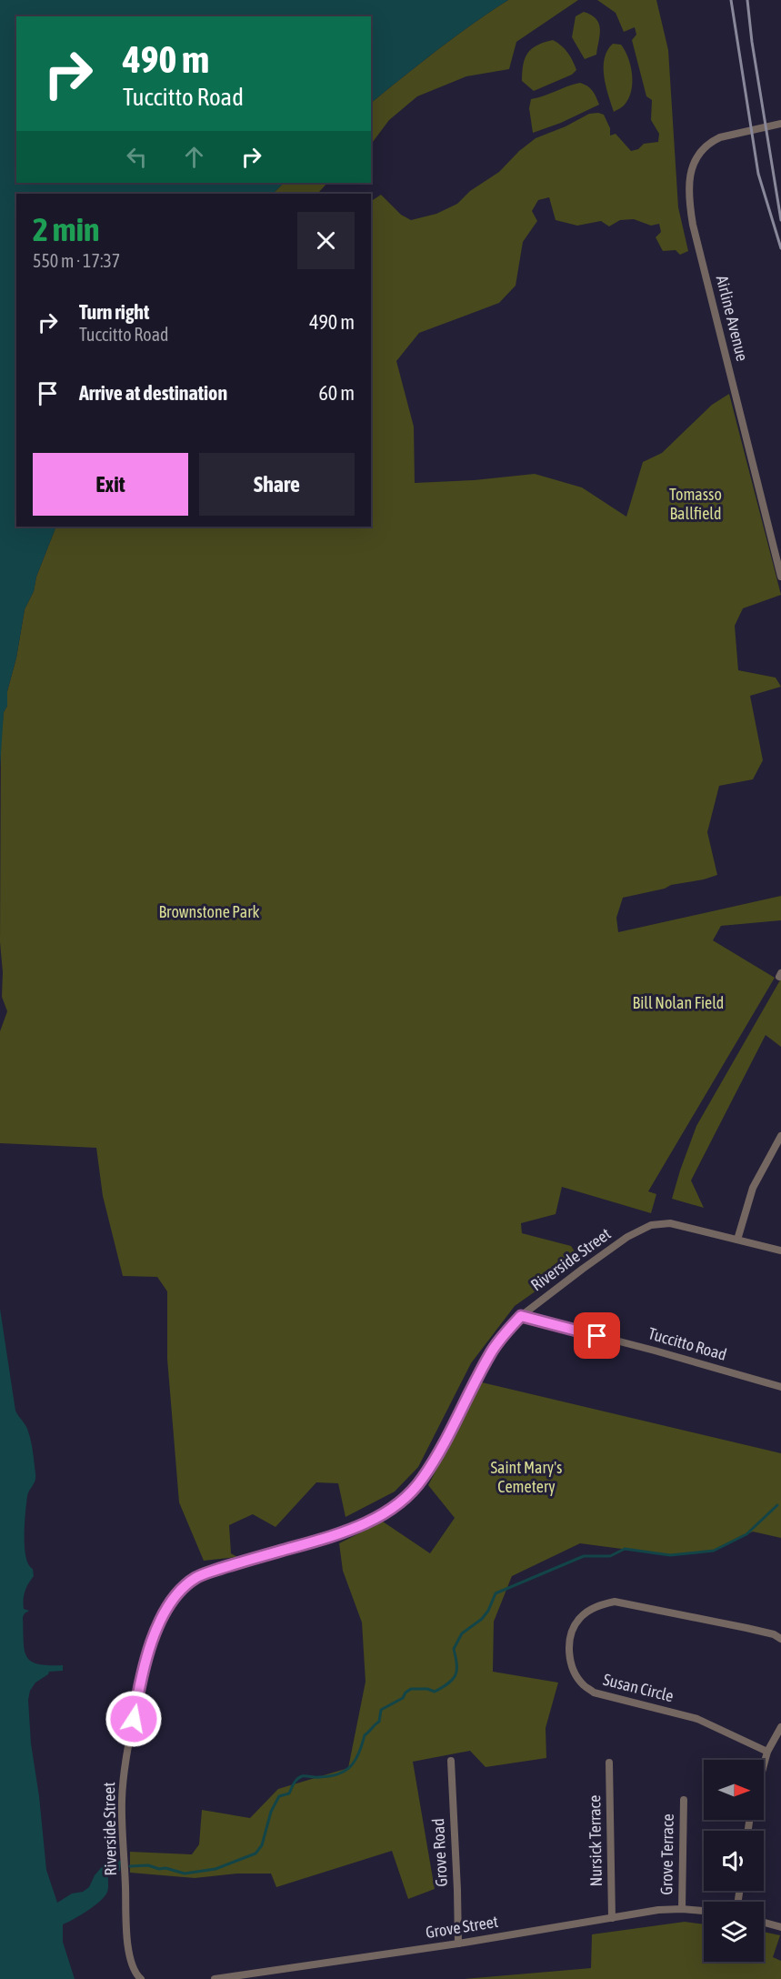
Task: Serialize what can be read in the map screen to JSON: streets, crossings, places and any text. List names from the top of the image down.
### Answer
{
  "streets": {
    "street": [
      "Airline Avenue",
      "Riverside Street",
      "Tuccitto Road",
      "Susan Circle",
      "Nursick Terrace",
      "Grove Road",
      "Grove Terrace",
      "Grove Street"
    ]
  },
  "crossings": [
    ["Riverside Street", "Tuccitto Road"],
    ["Nursick Terrace", "Grove Street"],
    ["Grove Road", "Grove Street"],
    ["Grove Terrace", "Grove Street"]
  ],
  "parks": [
    "Tomasso Ballfield",
    "Brownstone Park",
    "Bill Nolan Field",
    "Saint Mary's Cemetery"
  ],
  "north": "right",
  "page": {
    "turn": ["490 m", "Tuccitto Road"],
    "heading": ["2 min", "550 m · 17:37"],
    "list": [
      {
        "name": "Turn right",
        "note": "Tuccitto Road",
        "value": "490 m"
      },
      {
        "name": "Arrive at destination",
        "value": "60 m"
      }
    ],
    "buttons": ["Exit", "Share"]
  }
}
